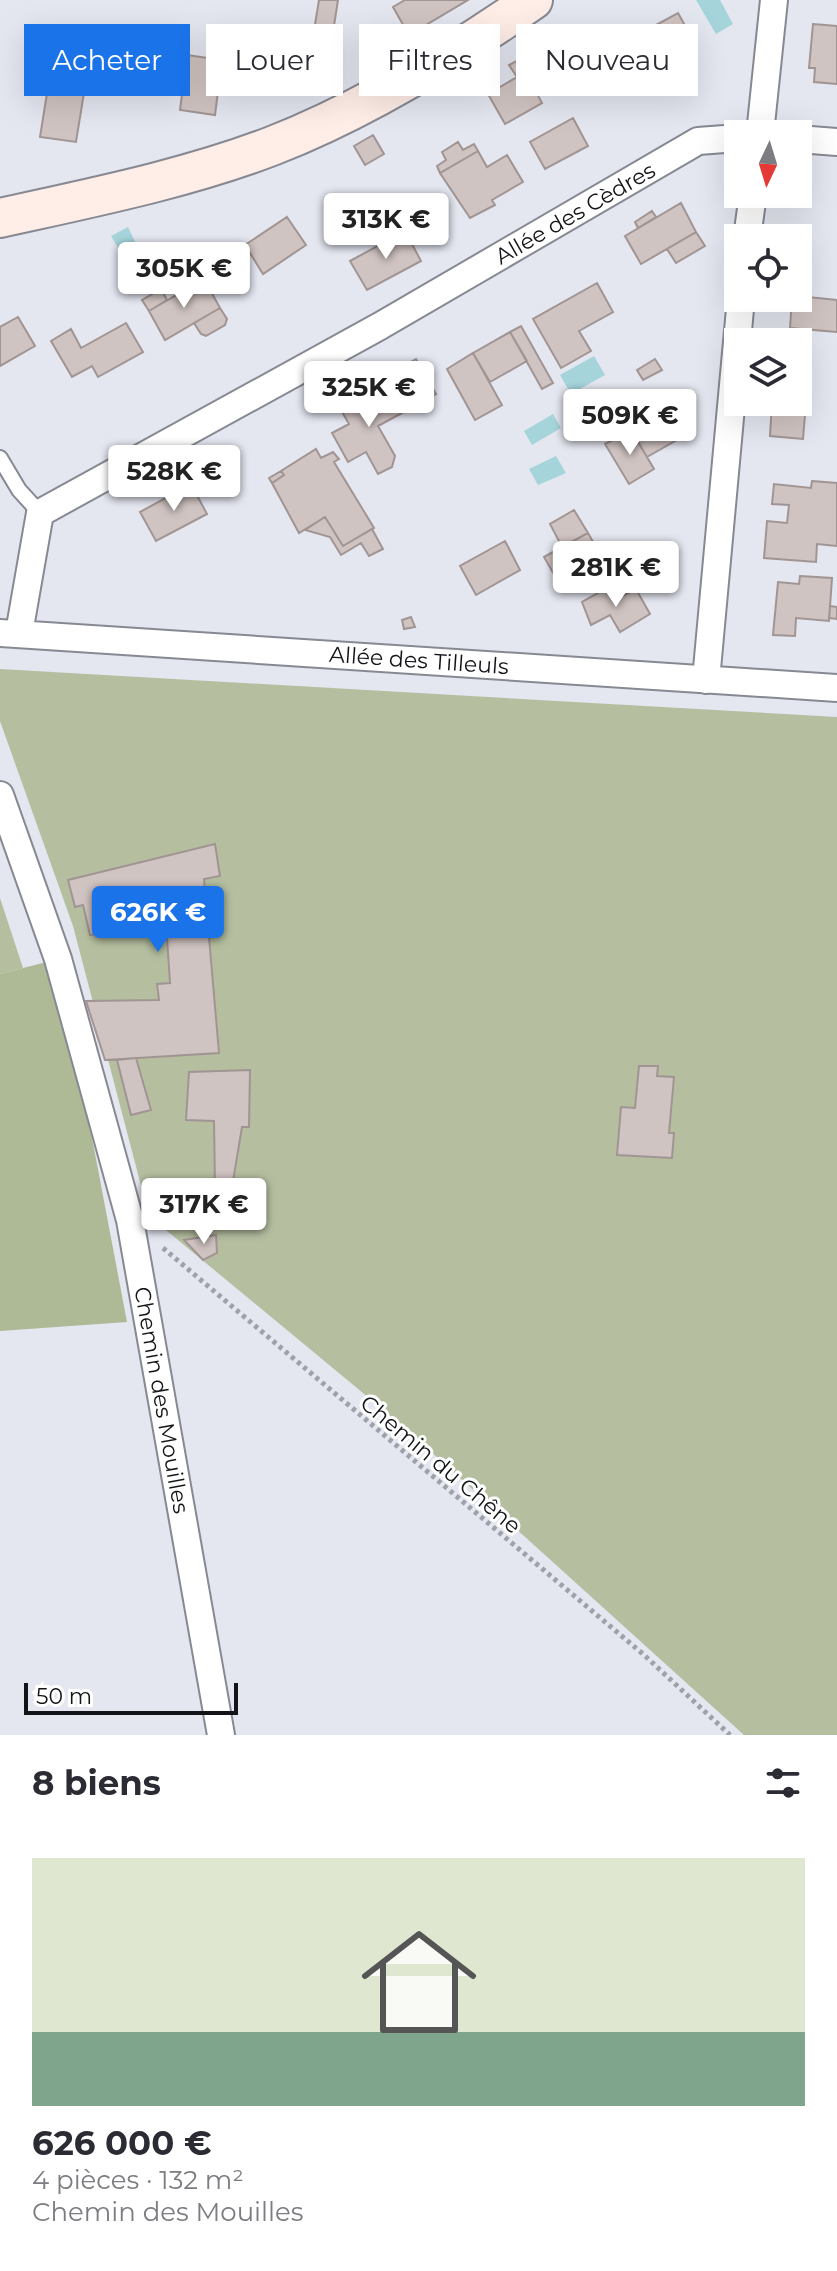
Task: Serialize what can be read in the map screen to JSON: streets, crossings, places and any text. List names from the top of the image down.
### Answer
{
  "streets": {
    "street": ["Allée des Cèdres", "Allée des Tilleuls", "Chemin des Mouilles"],
    "path": ["Chemin du Chêne"]
  },
  "crossings": [
    ["Chemin des Mouilles", "Chemin du Chêne"]
  ],
  "scale_bar": "50 m",
  "north": "bottom",
  "page": {
    "chip": [
      "Acheter",
      "Louer",
      "Filtres",
      "Nouveau"
    ],
    "price": [
      "313K €",
      "305K €",
      "325K €",
      "509K €",
      "528K €",
      "281K €",
      "626K €",
      "317K €"
    ],
    "scale": "50 m",
    "heading": "8 biens",
    "list": [
      {
        "name": "626 000 €",
        "note": "4 pièces · 132 m² · Chemin des Mouilles"
      }
    ]
  }
}
